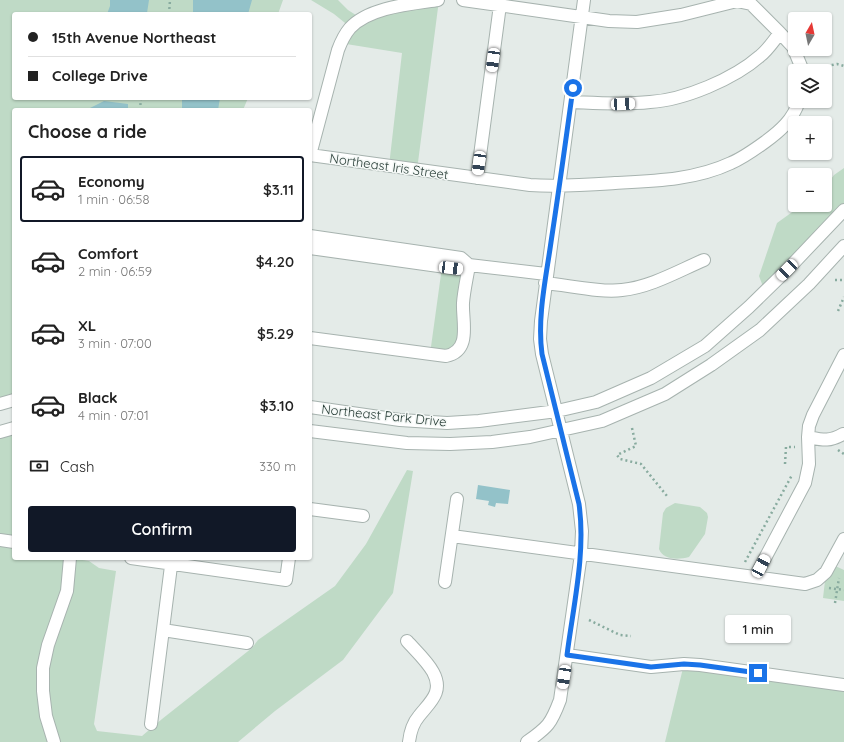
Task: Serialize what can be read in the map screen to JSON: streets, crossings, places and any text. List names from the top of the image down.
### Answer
{
  "streets": {
    "street": ["Northeast Iris Street", "Northeast Park Drive"]
  },
  "north": "top",
  "page": {
    "map_buttons": ["+", "−"],
    "banner": ["15th Avenue Northeast", "College Drive"],
    "heading": "Choose a ride",
    "list": [
      {
        "name": "Economy",
        "note": "1 min · 06:58",
        "value": "$3.11"
      },
      {
        "name": "Comfort",
        "note": "2 min · 06:59",
        "value": "$4.20"
      },
      {
        "name": "XL",
        "note": "3 min · 07:00",
        "value": "$5.29"
      },
      {
        "name": "Black",
        "note": "4 min · 07:01",
        "value": "$3.10"
      }
    ],
    "pay": ["Cash", "330 m"],
    "buttons": "Confirm",
    "bubble": "1 min"
  }
}
